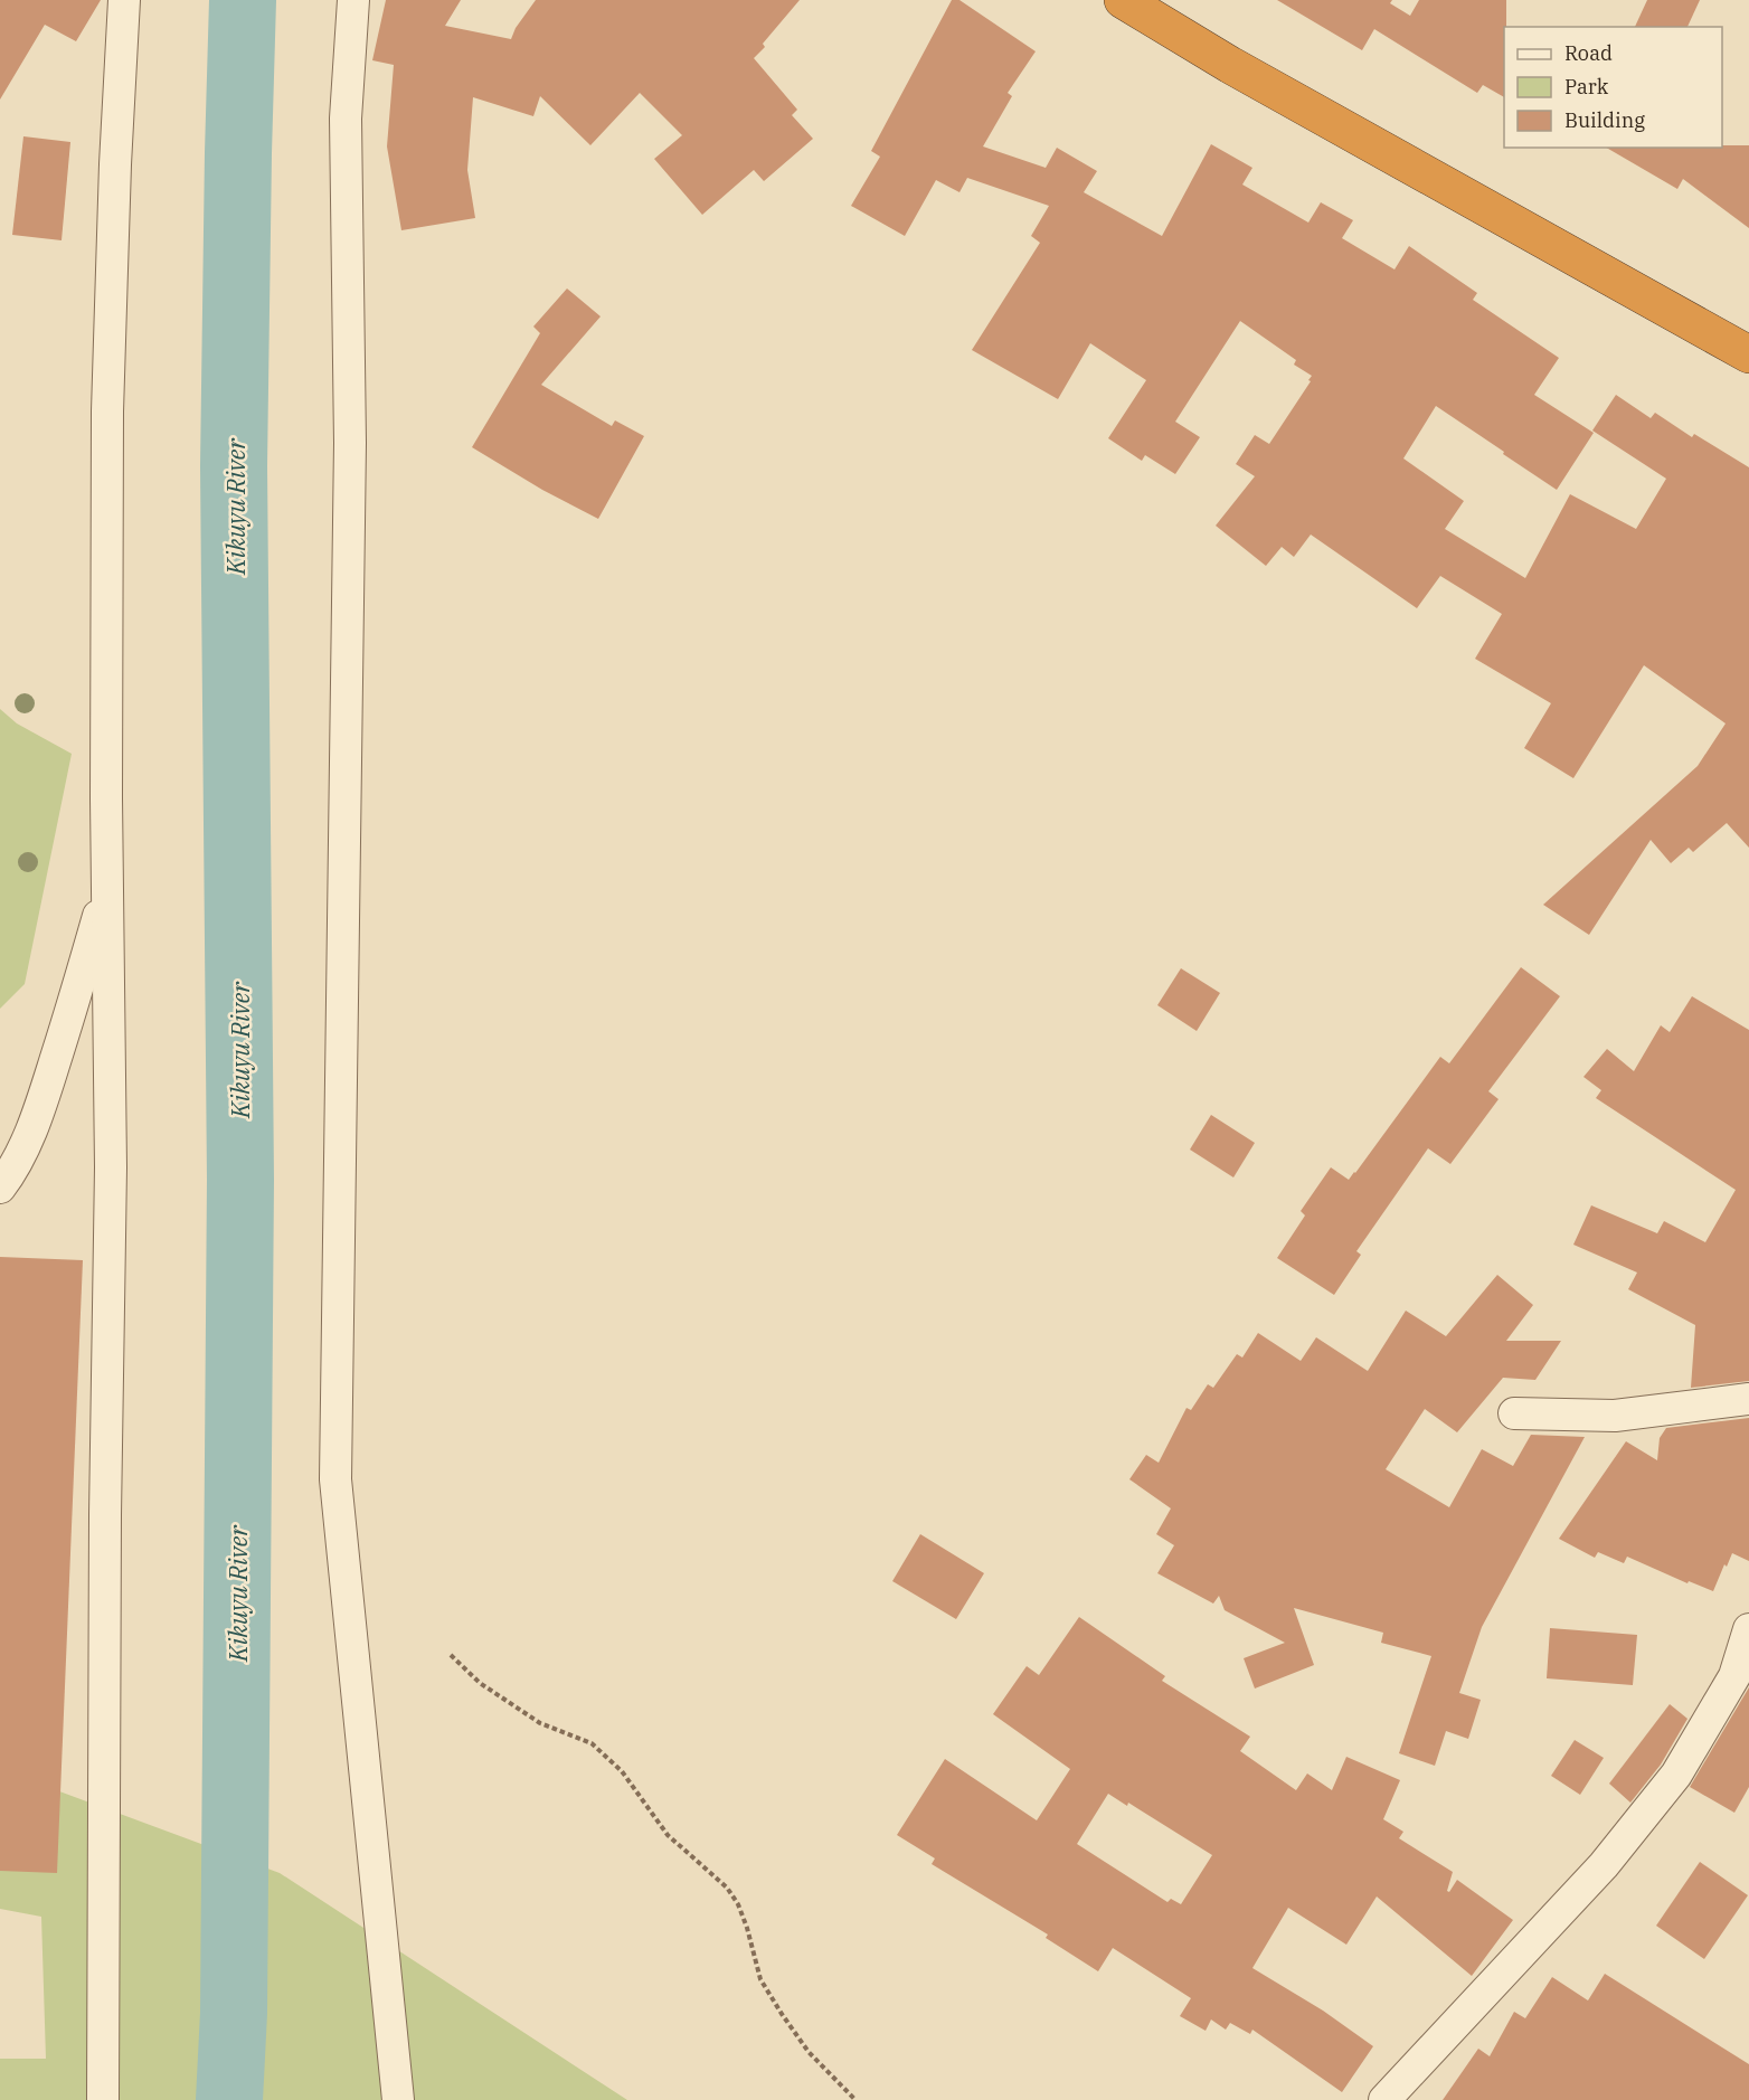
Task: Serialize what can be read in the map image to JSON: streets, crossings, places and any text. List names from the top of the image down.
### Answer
{
  "water": ["Kikuyu River"],
  "legend": ["Road", "Park", "Building"]
}
